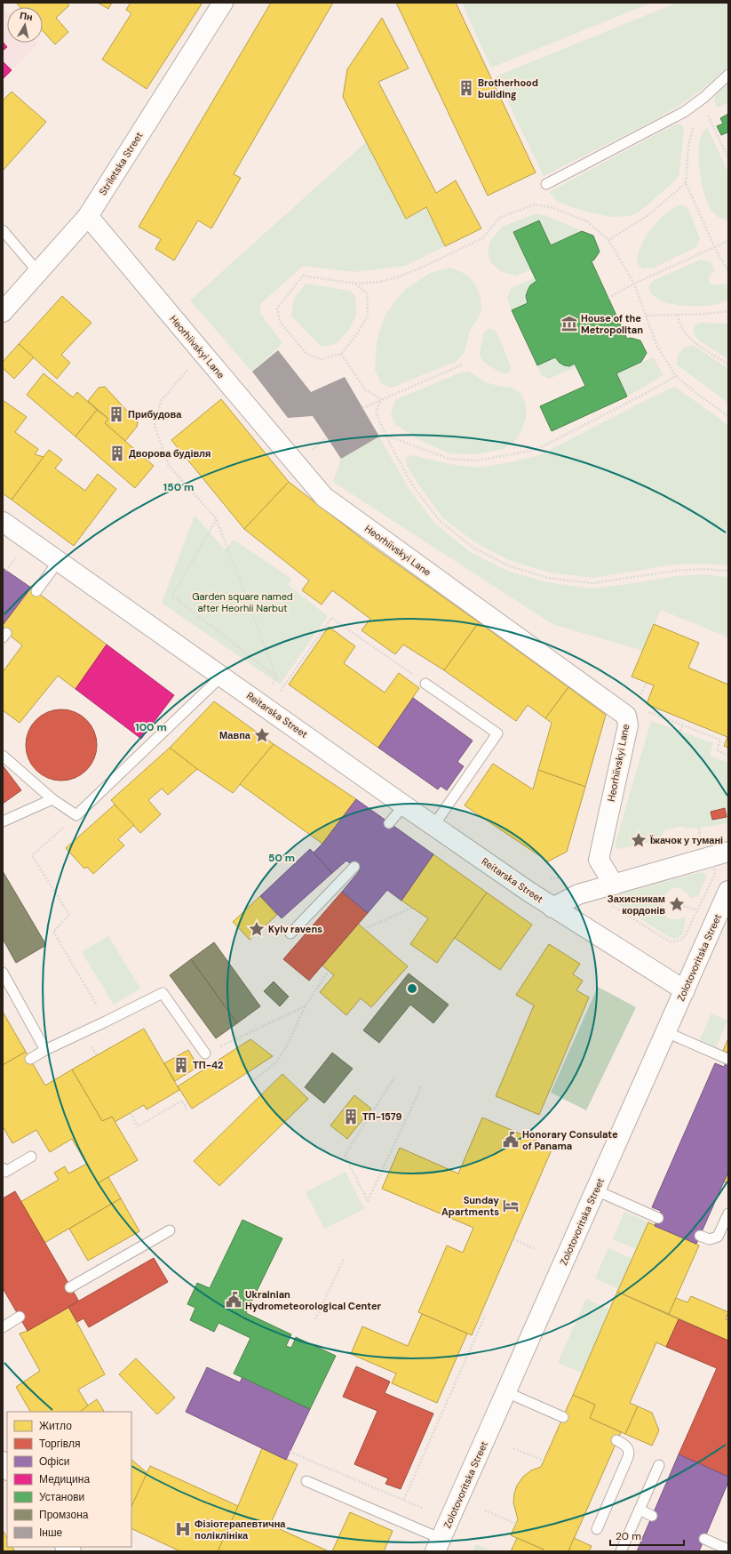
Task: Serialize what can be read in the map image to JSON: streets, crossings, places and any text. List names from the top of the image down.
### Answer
{
  "streets": {
    "street": [
      "Striletska Street",
      "Heorhiivskyi Lane",
      "Reitarska Street",
      "Zolotovoritska Street"
    ]
  },
  "crossings": [
    ["Striletska Street", "Heorhiivskyi Lane"],
    ["Heorhiivskyi Lane", "Reitarska Street"],
    ["Reitarska Street", "Zolotovoritska Street"]
  ],
  "parks": ["Garden square named after Heorhii Narbut"],
  "places": {
    "building": [
      "Brotherhood building",
      "Прибудова",
      "Дворова будівля",
      "ТП-42",
      "ТП-1579"
    ],
    "museum": ["House of the Metropolitan"],
    "place": [
      "Мавпа",
      "Їжачок у тумані",
      "Захисникам кордонів",
      "Kyiv ravens"
    ],
    "public building": ["Honorary Consulate of Panama", "Ukrainian Hydrometeorological Center"],
    "hotel": ["Sunday Apartments"],
    "hospital": ["Фізіотерапевтична поліклініка"]
  },
  "legend": [
    "Житло",
    "Торгівля",
    "Офіси",
    "Медицина",
    "Установи",
    "Промзона",
    "Інше"
  ],
  "scale_bar": "20 m",
  "north": "top",
  "rings": ["150 m", "100 m", "50 m"]
}
